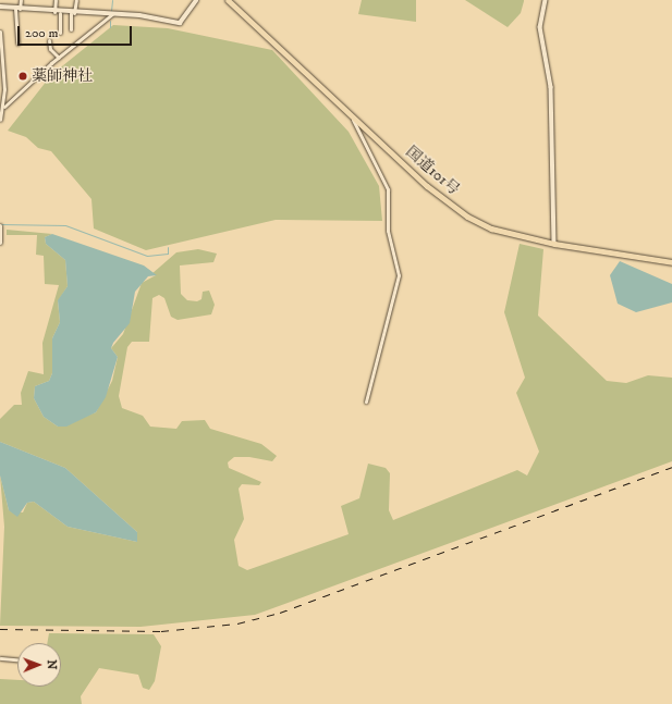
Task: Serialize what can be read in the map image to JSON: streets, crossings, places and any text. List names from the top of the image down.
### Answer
{
  "streets": {
    "highway": ["国道101号"]
  },
  "places": ["薬師神社"],
  "scale_bar": "200 m",
  "north": "right"
}
